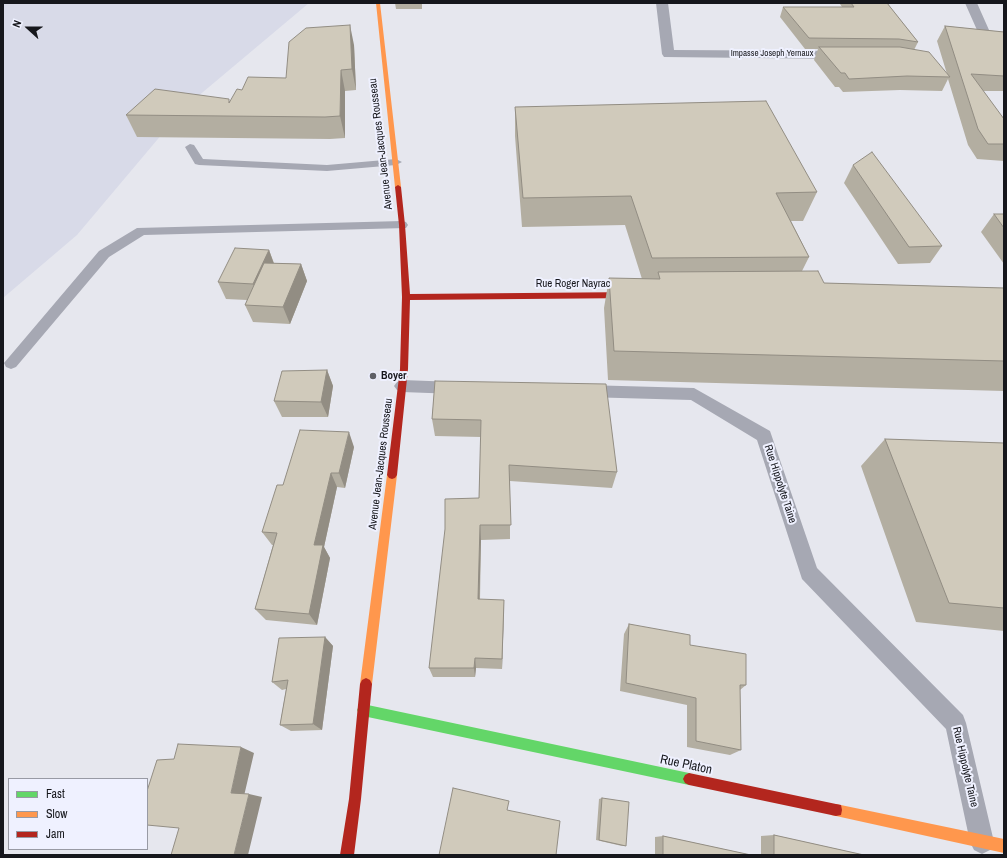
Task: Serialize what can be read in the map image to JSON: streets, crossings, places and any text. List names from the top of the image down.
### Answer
{
  "streets": {
    "main road": ["Avenue Jean-Jacques Rousseau", "Rue Roger Nayrac", "Rue Platon"],
    "street": ["Impasse Joseph Yernaux"],
    "lane": ["Rue Hippolyte Taine"]
  },
  "crossings": [
    ["Avenue Jean-Jacques Rousseau", "Rue Roger Nayrac"],
    ["Avenue Jean-Jacques Rousseau", "Rue Platon"],
    ["Rue Hippolyte Taine", "Rue Platon"]
  ],
  "places": ["Boyer"],
  "legend": ["Fast", "Slow", "Jam"],
  "north": "left"
}
